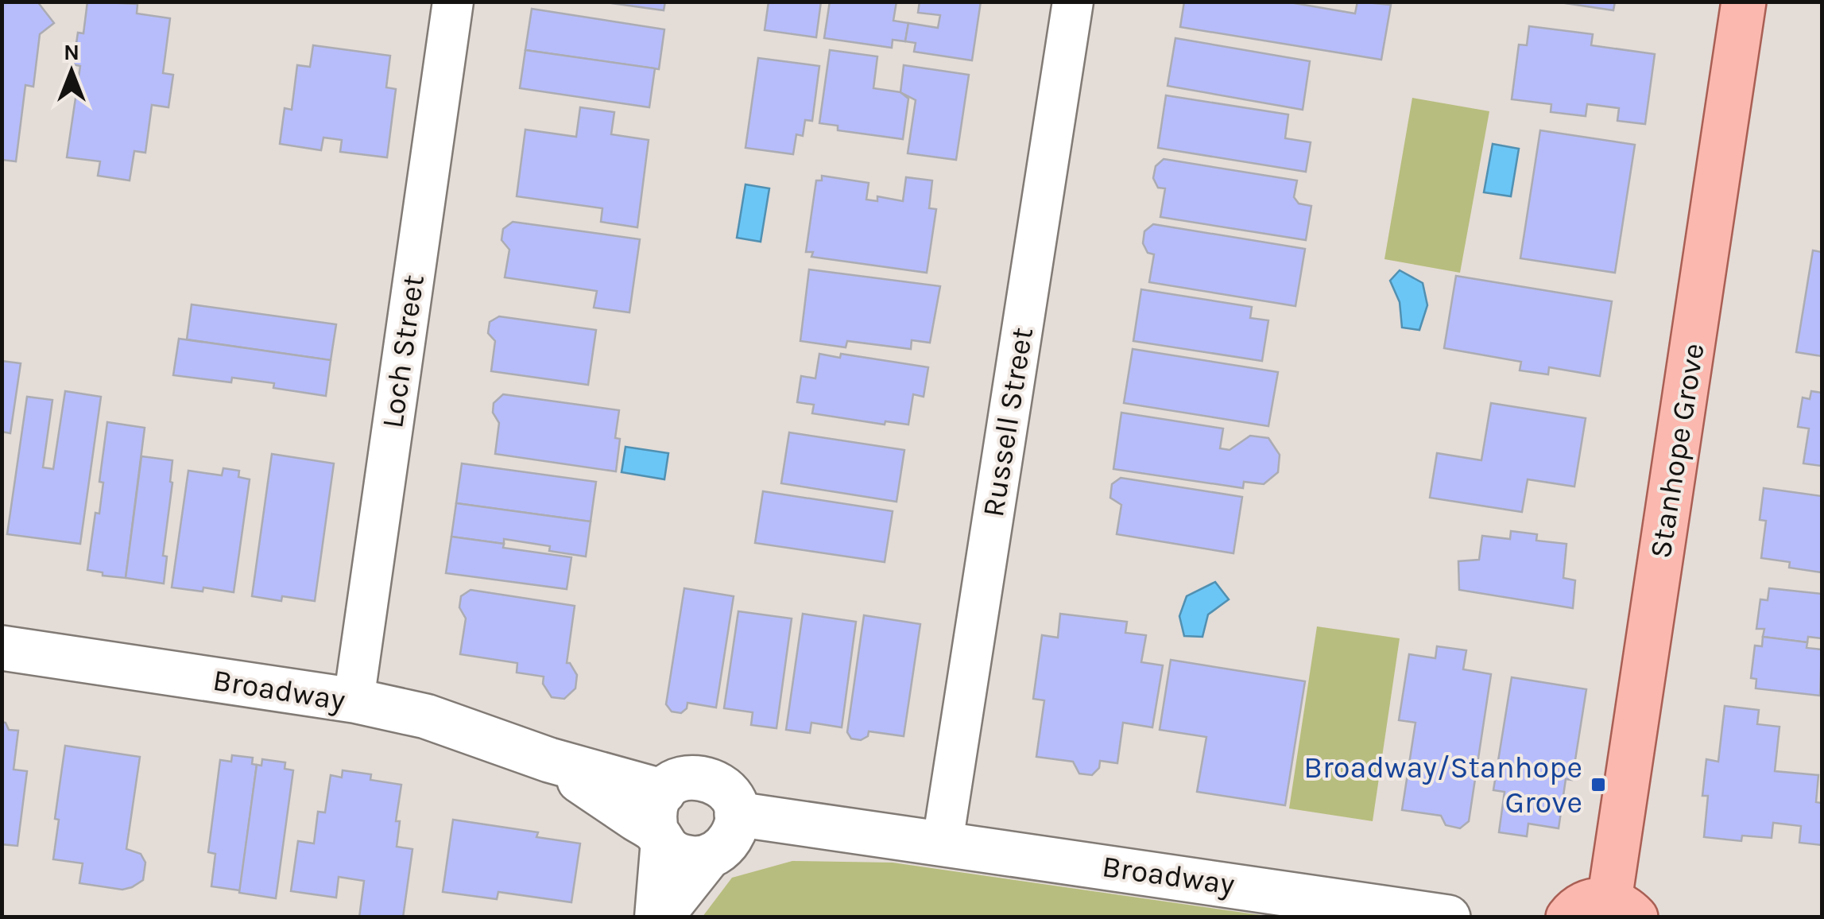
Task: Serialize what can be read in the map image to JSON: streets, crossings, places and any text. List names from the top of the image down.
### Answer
{
  "streets": {
    "main road": ["Stanhope Grove"],
    "street": ["Loch Street", "Russell Street", "Broadway"]
  },
  "crossings": [
    ["Loch Street", "Broadway"],
    ["Russell Street", "Broadway"]
  ],
  "places": {
    "transit": ["Broadway/Stanhope Grove"]
  },
  "north": "top"
}
